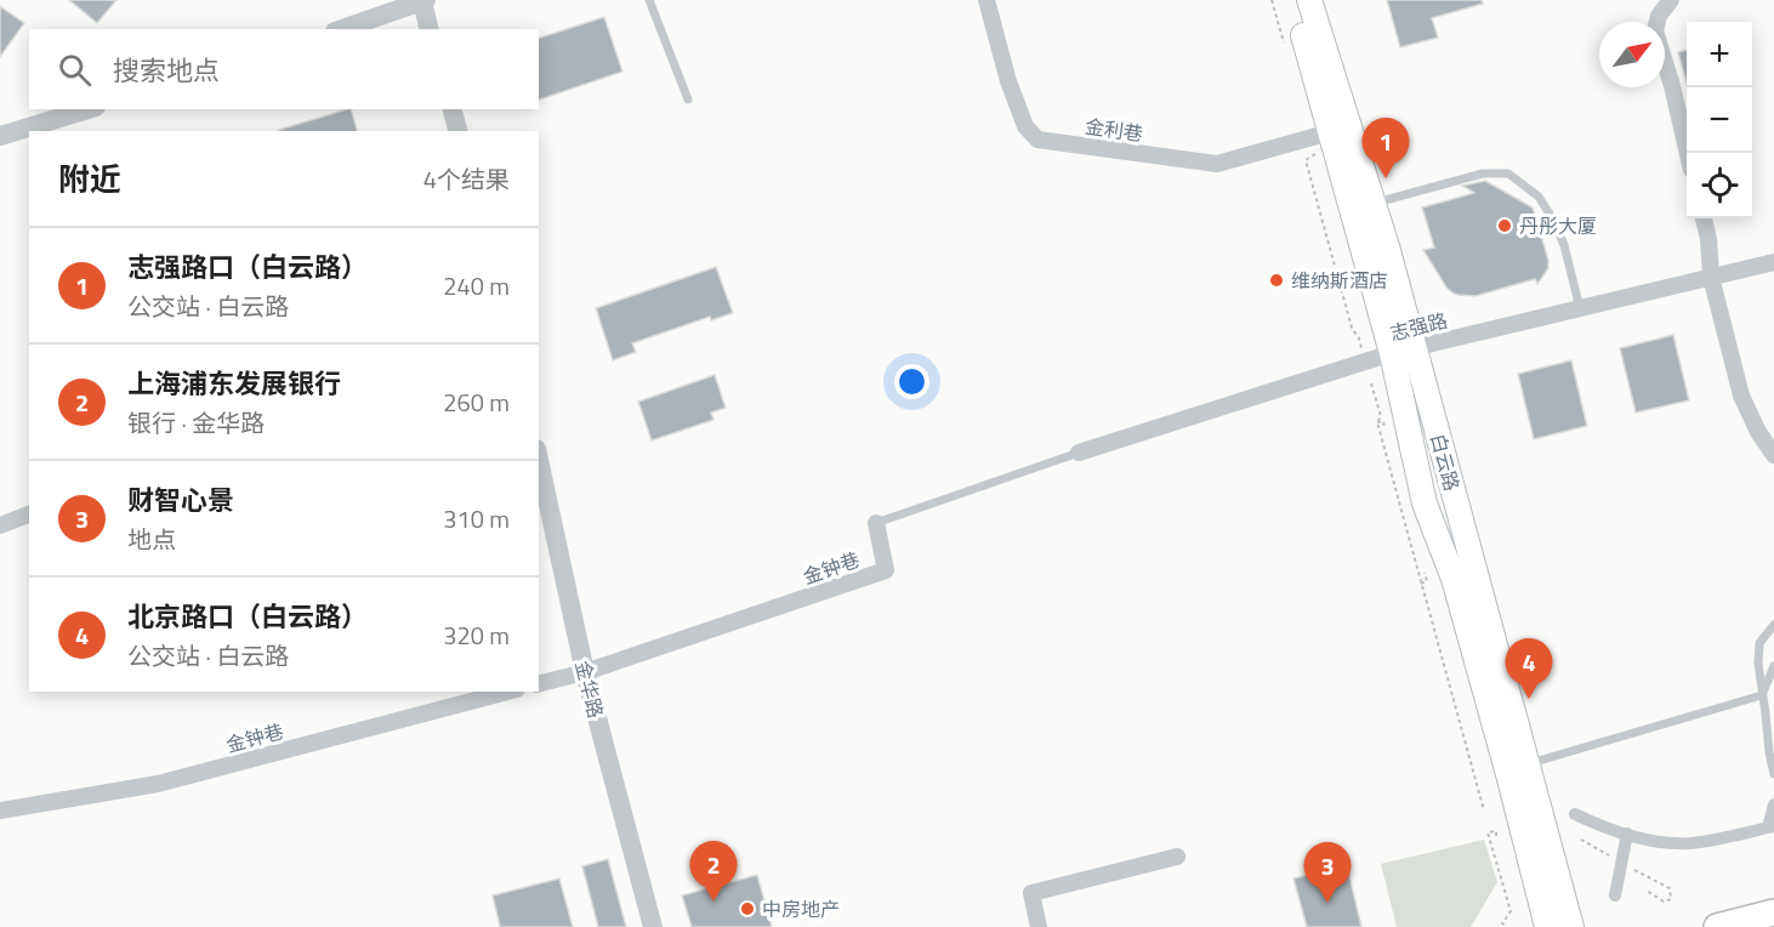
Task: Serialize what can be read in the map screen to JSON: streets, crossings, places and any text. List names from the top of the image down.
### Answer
{
  "streets": {
    "main road": ["白云路"],
    "street": [
      "金利巷",
      "志强路",
      "金钟巷",
      "金华路"
    ]
  },
  "crossings": [
    ["金利巷", "白云路"],
    ["志强路", "白云路"],
    ["金钟巷", "金华路"]
  ],
  "places": ["丹彤大厦", "维纳斯酒店", "中房地产"],
  "north": "top right",
  "page": {
    "map_buttons": ["+", "−"],
    "search": "搜索地点",
    "pins": [
      "1",
      "4",
      "2",
      "3"
    ],
    "heading": ["附近", "4个结果"],
    "list": [
      {
        "mark": "1",
        "name": "志强路口（白云路）",
        "note": "公交站 · 白云路",
        "value": "240 m"
      },
      {
        "mark": "2",
        "name": "上海浦东发展银行",
        "note": "银行 · 金华路",
        "value": "260 m"
      },
      {
        "mark": "3",
        "name": "财智心景",
        "note": "地点",
        "value": "310 m"
      },
      {
        "mark": "4",
        "name": "北京路口（白云路）",
        "note": "公交站 · 白云路",
        "value": "320 m"
      }
    ]
  }
}
